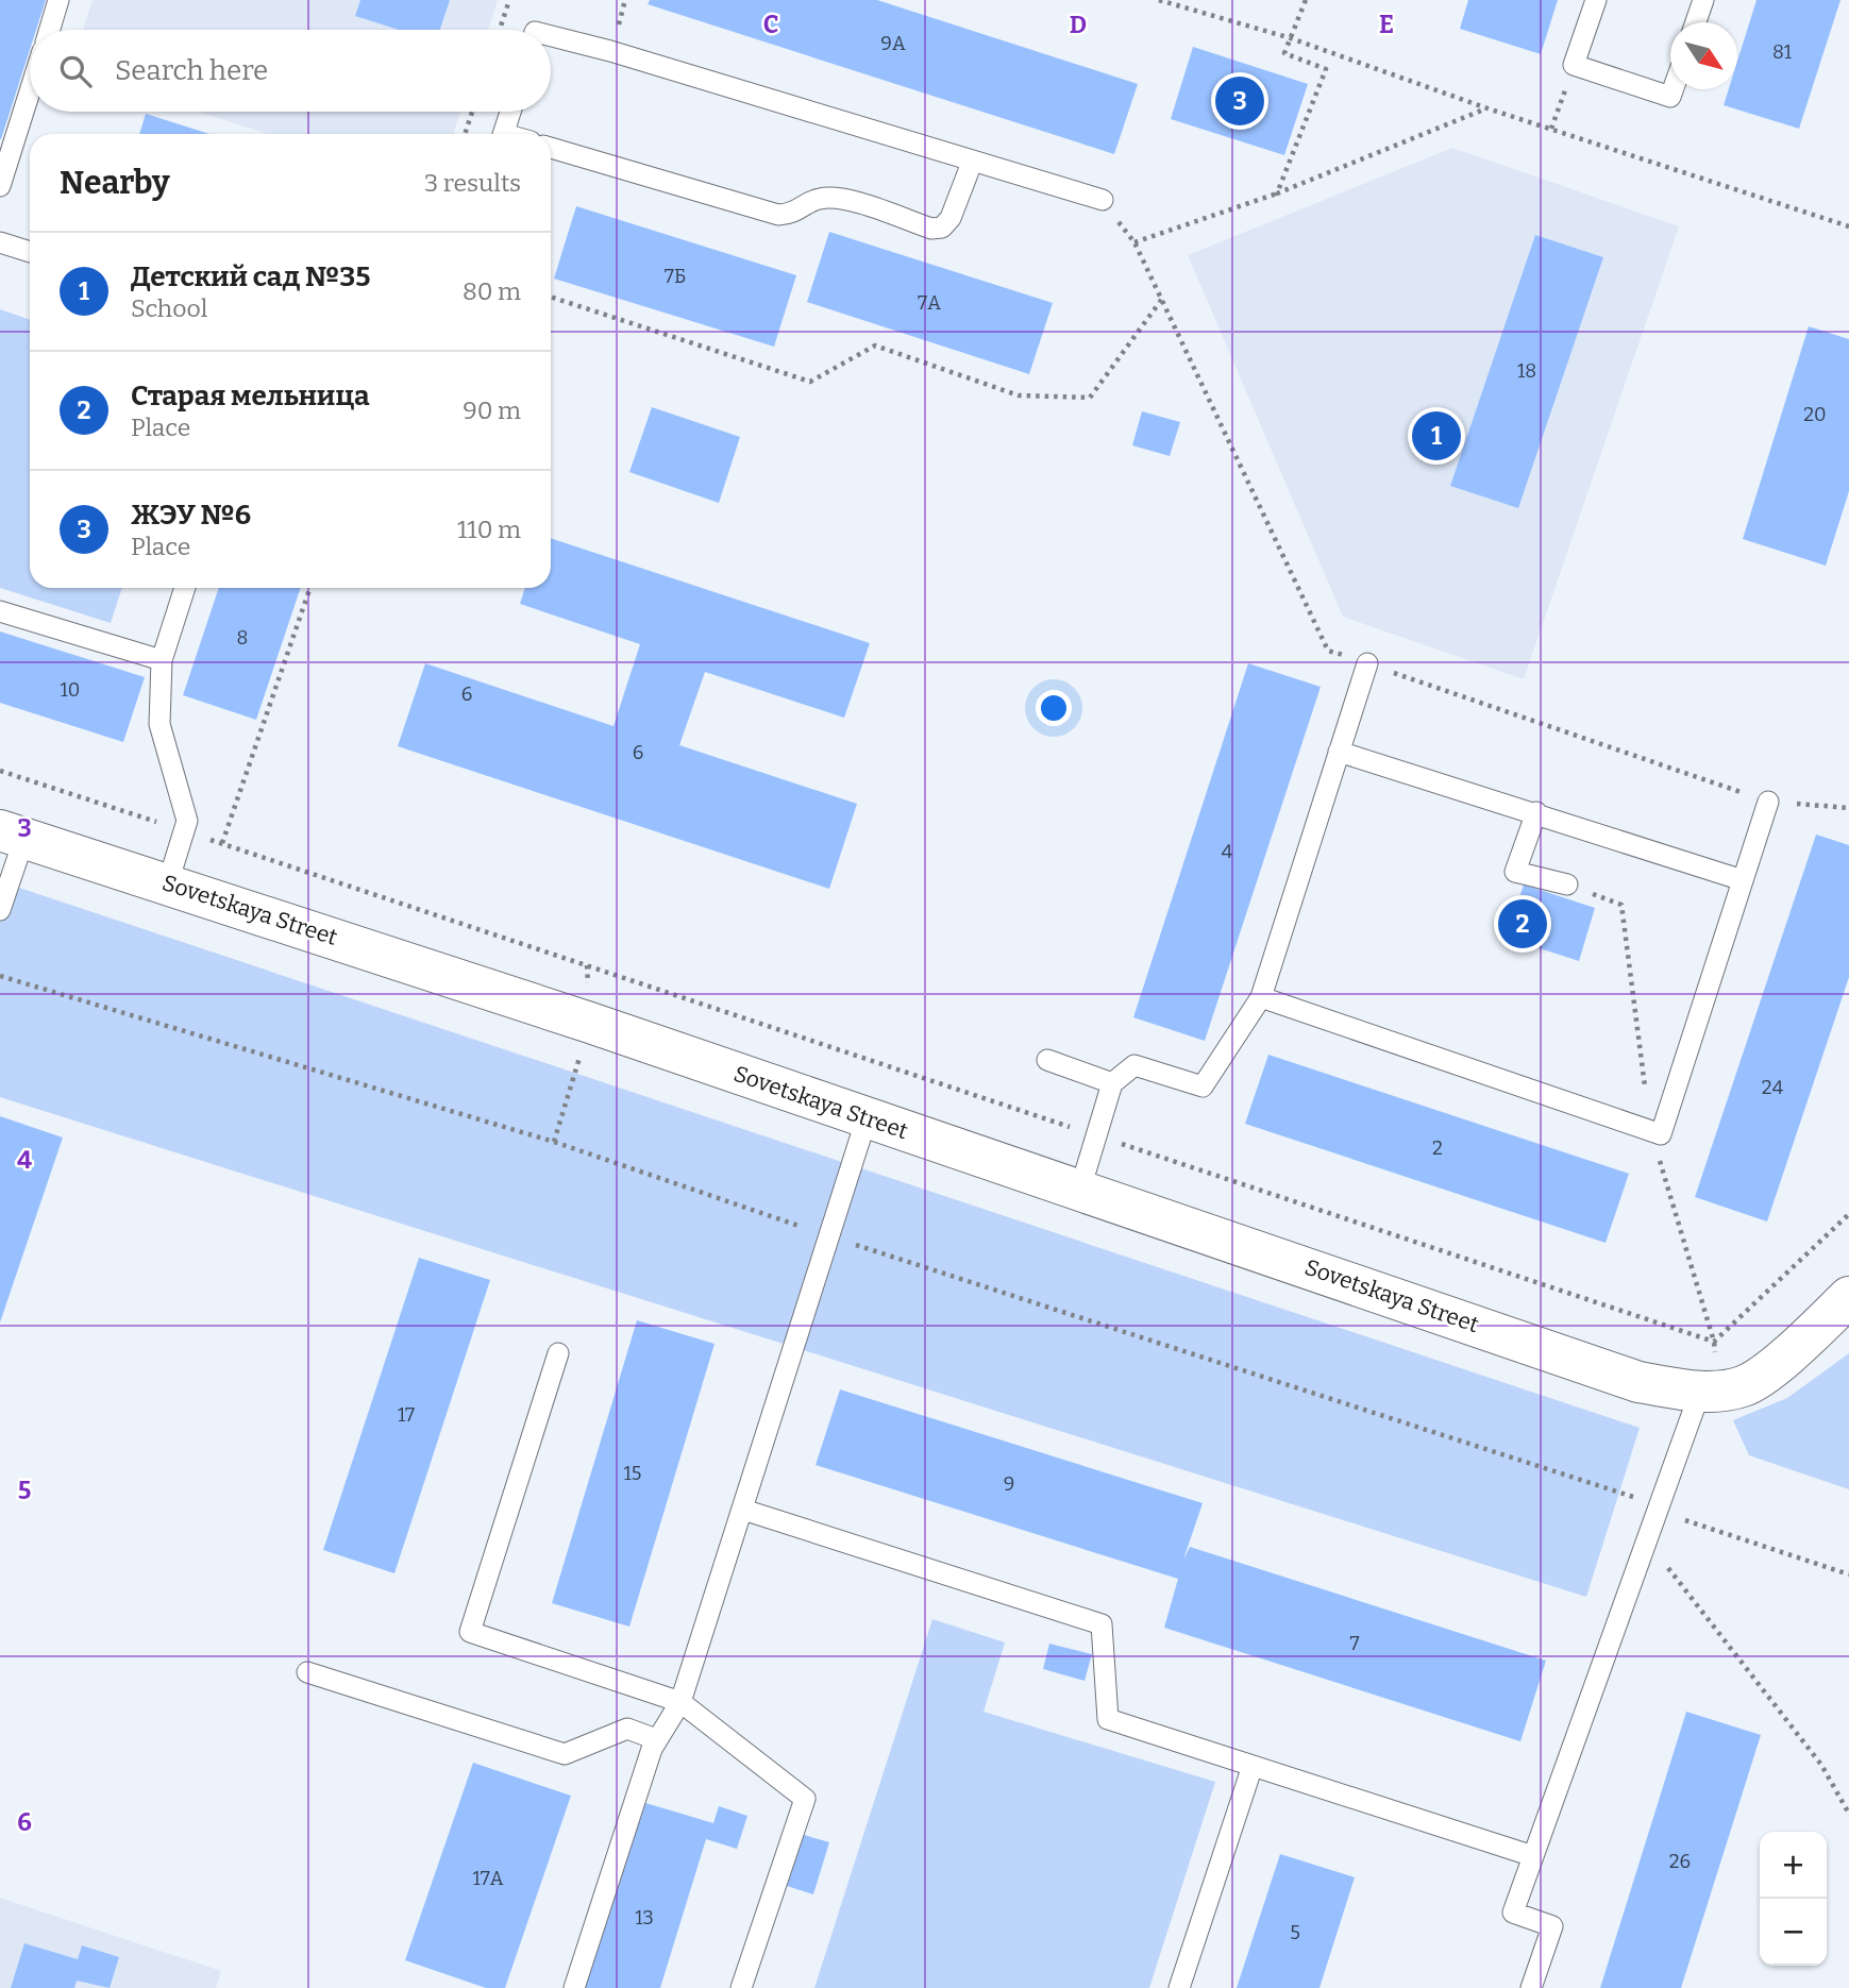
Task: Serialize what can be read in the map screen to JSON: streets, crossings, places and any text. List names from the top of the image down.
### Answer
{
  "streets": {
    "street": ["Sovetskaya Street"]
  },
  "house_numbers": [
    "9А",
    "81",
    "7Б",
    "7А",
    "18",
    "20",
    "8",
    "10",
    "6",
    "6",
    "4",
    "24",
    "2",
    "17",
    "15",
    "9",
    "7",
    "26",
    "17А",
    "13",
    "5"
  ],
  "north": "bottom right",
  "page": {
    "search": "Search here",
    "pins": ["3", "1", "2"],
    "heading": ["Nearby", "3 results"],
    "list": [
      {
        "mark": "1",
        "name": "Детский сад №35",
        "note": "School",
        "value": "80 m"
      },
      {
        "mark": "2",
        "name": "Старая мельница",
        "note": "Place",
        "value": "90 m"
      },
      {
        "mark": "3",
        "name": "ЖЭУ №6",
        "note": "Place",
        "value": "110 m"
      }
    ],
    "map_buttons": ["+", "−"]
  },
  "grid": {
    "columns": ["C", "D", "E"],
    "rows": [
      "3",
      "4",
      "5",
      "6"
    ]
  }
}
